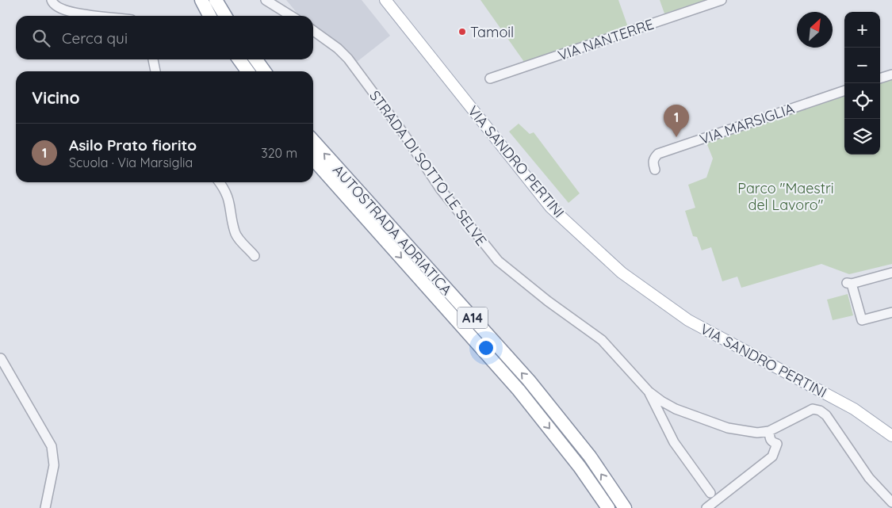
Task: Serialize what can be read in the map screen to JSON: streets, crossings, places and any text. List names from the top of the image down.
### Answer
{
  "streets": {
    "highway": ["AUTOSTRADA ADRIATICA", "A14"],
    "main road": ["VIA SANDRO PERTINI"],
    "street": ["VIA NANTERRE", "VIA MARSIGLIA", "STRADA DI SOTTO LE SELVE"]
  },
  "parks": ["Parco \"Maestri del Lavoro\""],
  "places": ["Tamoil"],
  "north": "top right",
  "page": {
    "map_buttons": ["+", "−"],
    "search": "Cerca qui",
    "heading": "Vicino",
    "pins": "1",
    "list": [
      {
        "mark": "1",
        "name": "Asilo Prato fiorito",
        "note": "Scuola · Via Marsiglia",
        "value": "320 m"
      }
    ]
  }
}
